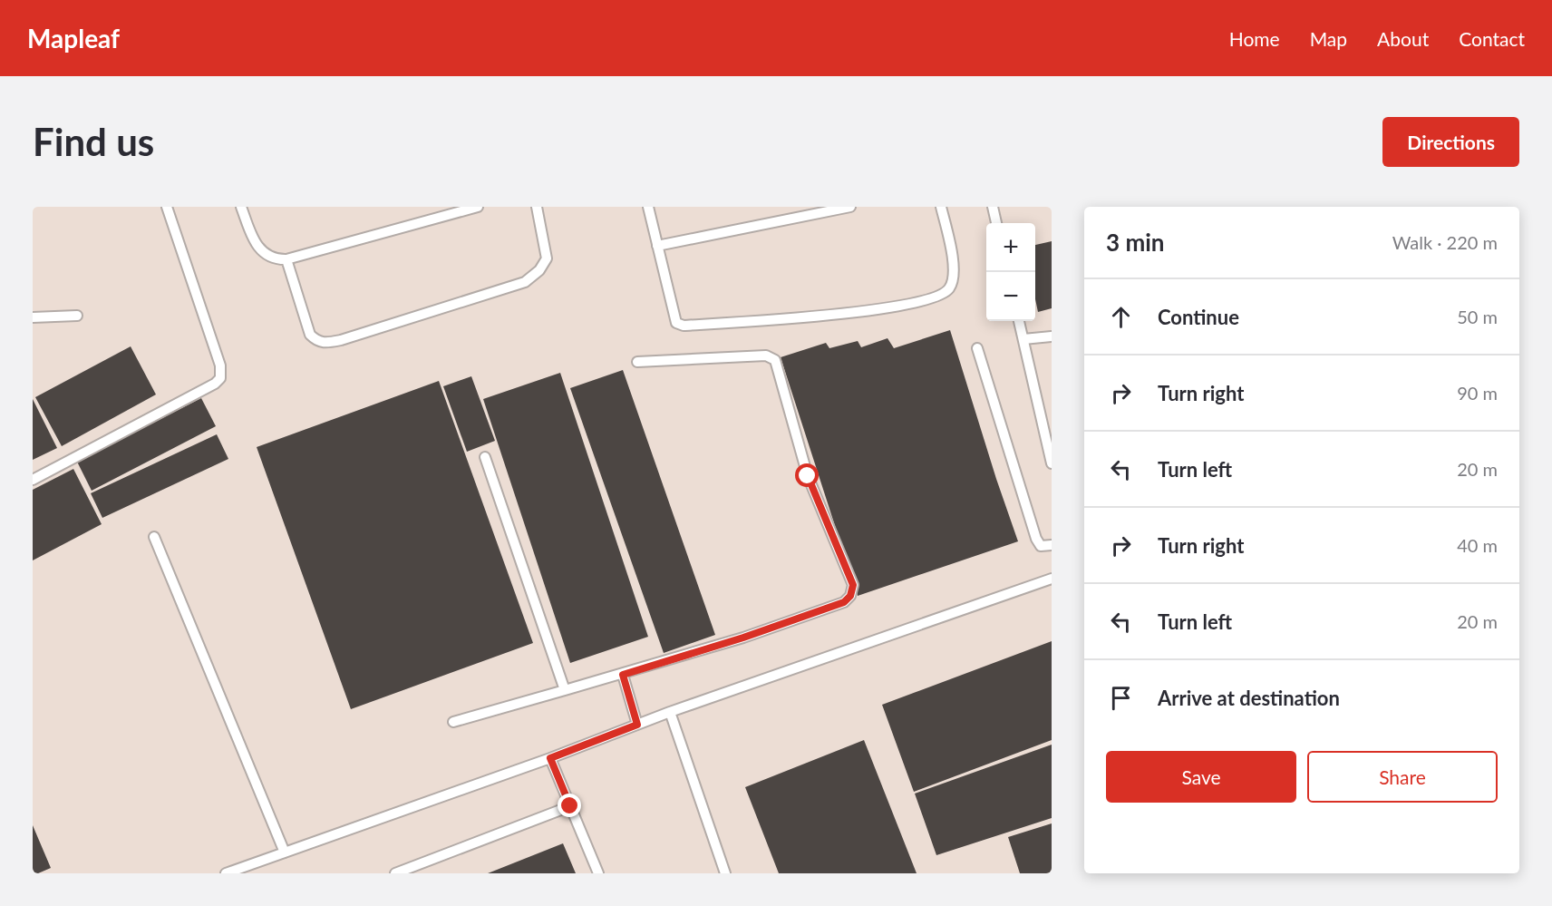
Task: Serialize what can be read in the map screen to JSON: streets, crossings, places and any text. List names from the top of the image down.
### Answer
{
  "page": {
    "header": "Mapleaf",
    "nav": [
      "Home",
      "Map",
      "About",
      "Contact"
    ],
    "buttons": [
      "Directions",
      ["Save", "Share"]
    ],
    "title": "Find us",
    "heading": ["3 min", "Walk · 220 m"],
    "map_buttons": ["+", "−"],
    "list": [
      ["Continue", "50 m"],
      ["Turn right", "90 m"],
      ["Turn left", "20 m"],
      ["Turn right", "40 m"],
      ["Turn left", "20 m"],
      "Arrive at destination"
    ]
  }
}
